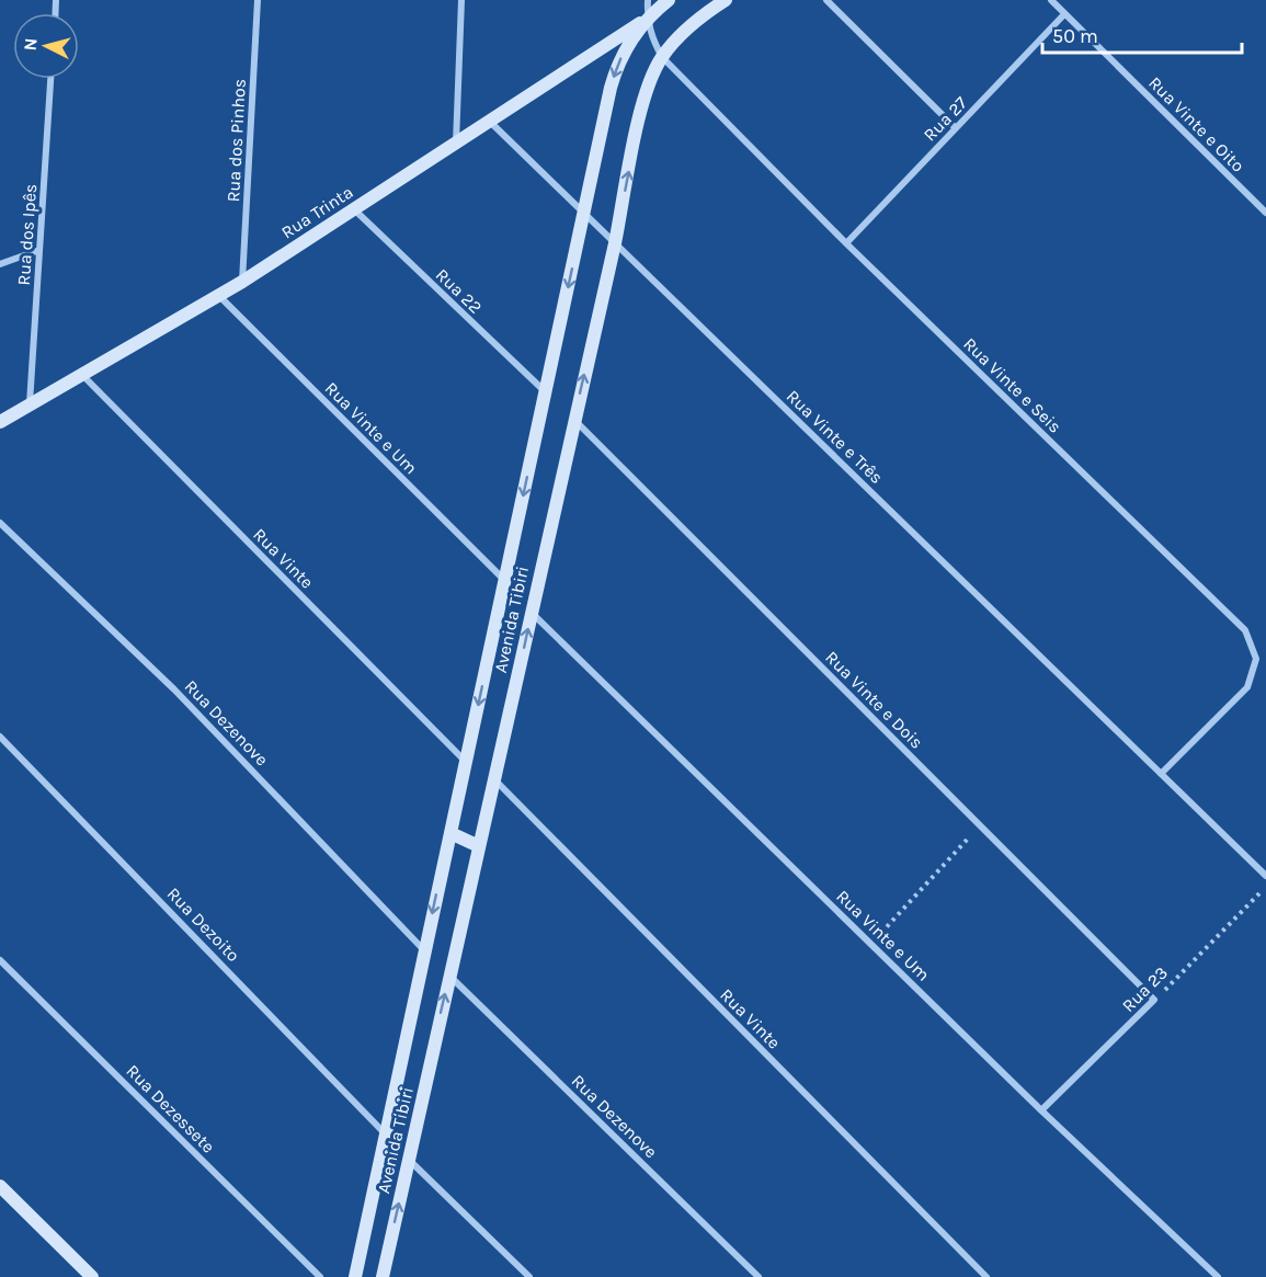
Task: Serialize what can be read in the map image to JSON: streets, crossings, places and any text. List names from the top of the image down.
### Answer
{
  "streets": {
    "main road": ["Rua Trinta", "Avenida Tibiri"],
    "street": [
      "Rua 27",
      "Rua Vinte e Oito",
      "Rua dos Pinhos",
      "Rua dos Ipês",
      "Rua 22",
      "Rua Vinte e Seis",
      "Rua Vinte e Um",
      "Rua Vinte e Três",
      "Rua Vinte",
      "Rua Vinte e Dois",
      "Rua Dezenove",
      "Rua Dezoito",
      "Rua 23",
      "Rua Dezessete"
    ]
  },
  "crossings": [
    ["Rua 27", "Rua Vinte e Oito"],
    ["Rua 27", "Rua Vinte e Seis"],
    ["Rua dos Pinhos", "Rua Trinta"],
    ["Rua Trinta", "Rua dos Ipês"],
    ["Rua Trinta", "Rua 22"],
    ["Rua Trinta", "Rua Vinte e Seis"],
    ["Rua Trinta", "Rua Vinte e Um"],
    ["Rua Trinta", "Rua Vinte e Três"],
    ["Rua Trinta", "Rua Vinte"],
    ["Rua Trinta", "Avenida Tibiri"],
    ["Rua 22", "Avenida Tibiri"],
    ["Rua Vinte e Seis", "Rua Vinte e Três"],
    ["Rua Vinte e Seis", "Avenida Tibiri"],
    ["Rua Vinte e Um", "Avenida Tibiri"],
    ["Rua Vinte e Um", "Rua 23"],
    ["Rua Vinte e Três", "Avenida Tibiri"],
    ["Rua Vinte", "Avenida Tibiri"],
    ["Avenida Tibiri", "Rua Vinte e Dois"],
    ["Avenida Tibiri", "Rua Dezenove"],
    ["Avenida Tibiri", "Rua Dezoito"],
    ["Rua Vinte e Dois", "Rua 23"]
  ],
  "scale_bar": "50 m",
  "north": "left"
}
